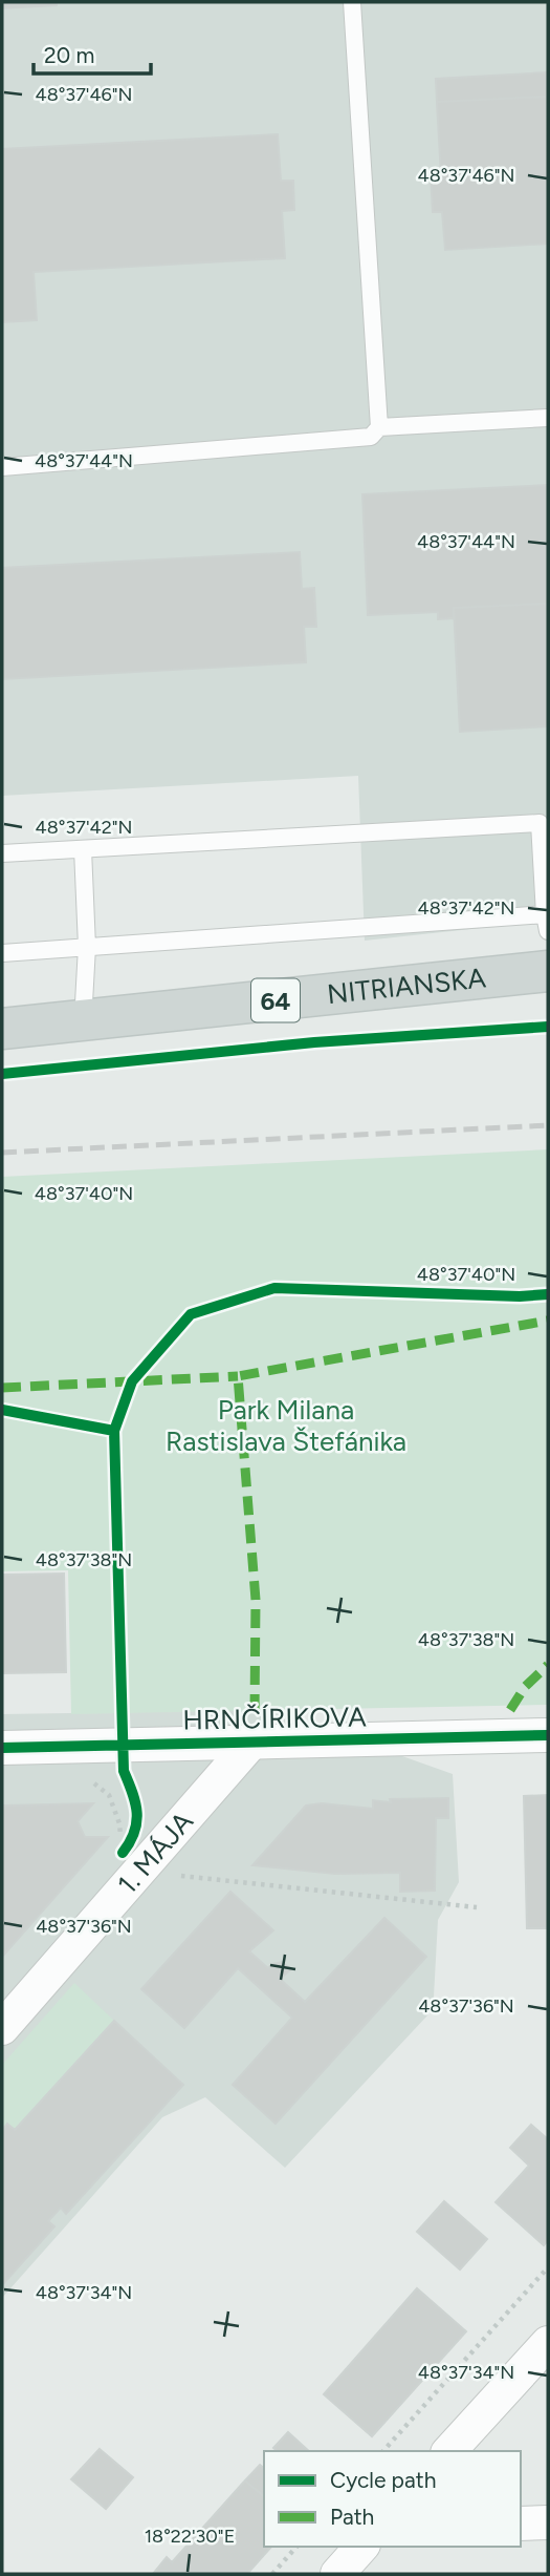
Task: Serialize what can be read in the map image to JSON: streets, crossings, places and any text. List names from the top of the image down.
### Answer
{
  "streets": {
    "main road": ["NITRIANSKA", "64"],
    "street": ["HRNČÍRIKOVA", "1. MÁJA"]
  },
  "crossings": [
    ["HRNČÍRIKOVA", "1. MÁJA"]
  ],
  "parks": ["Park Milana Rastislava Štefánika"],
  "legend": ["Cycle path", "Path"],
  "scale_bar": "20 m",
  "coordinates": [
    "48°37'46\"N",
    "48°37'44\"N",
    "48°37'42\"N",
    "48°37'40\"N",
    "48°37'38\"N",
    "48°37'36\"N",
    "48°37'34\"N",
    "18°22'30\"E"
  ]
}
